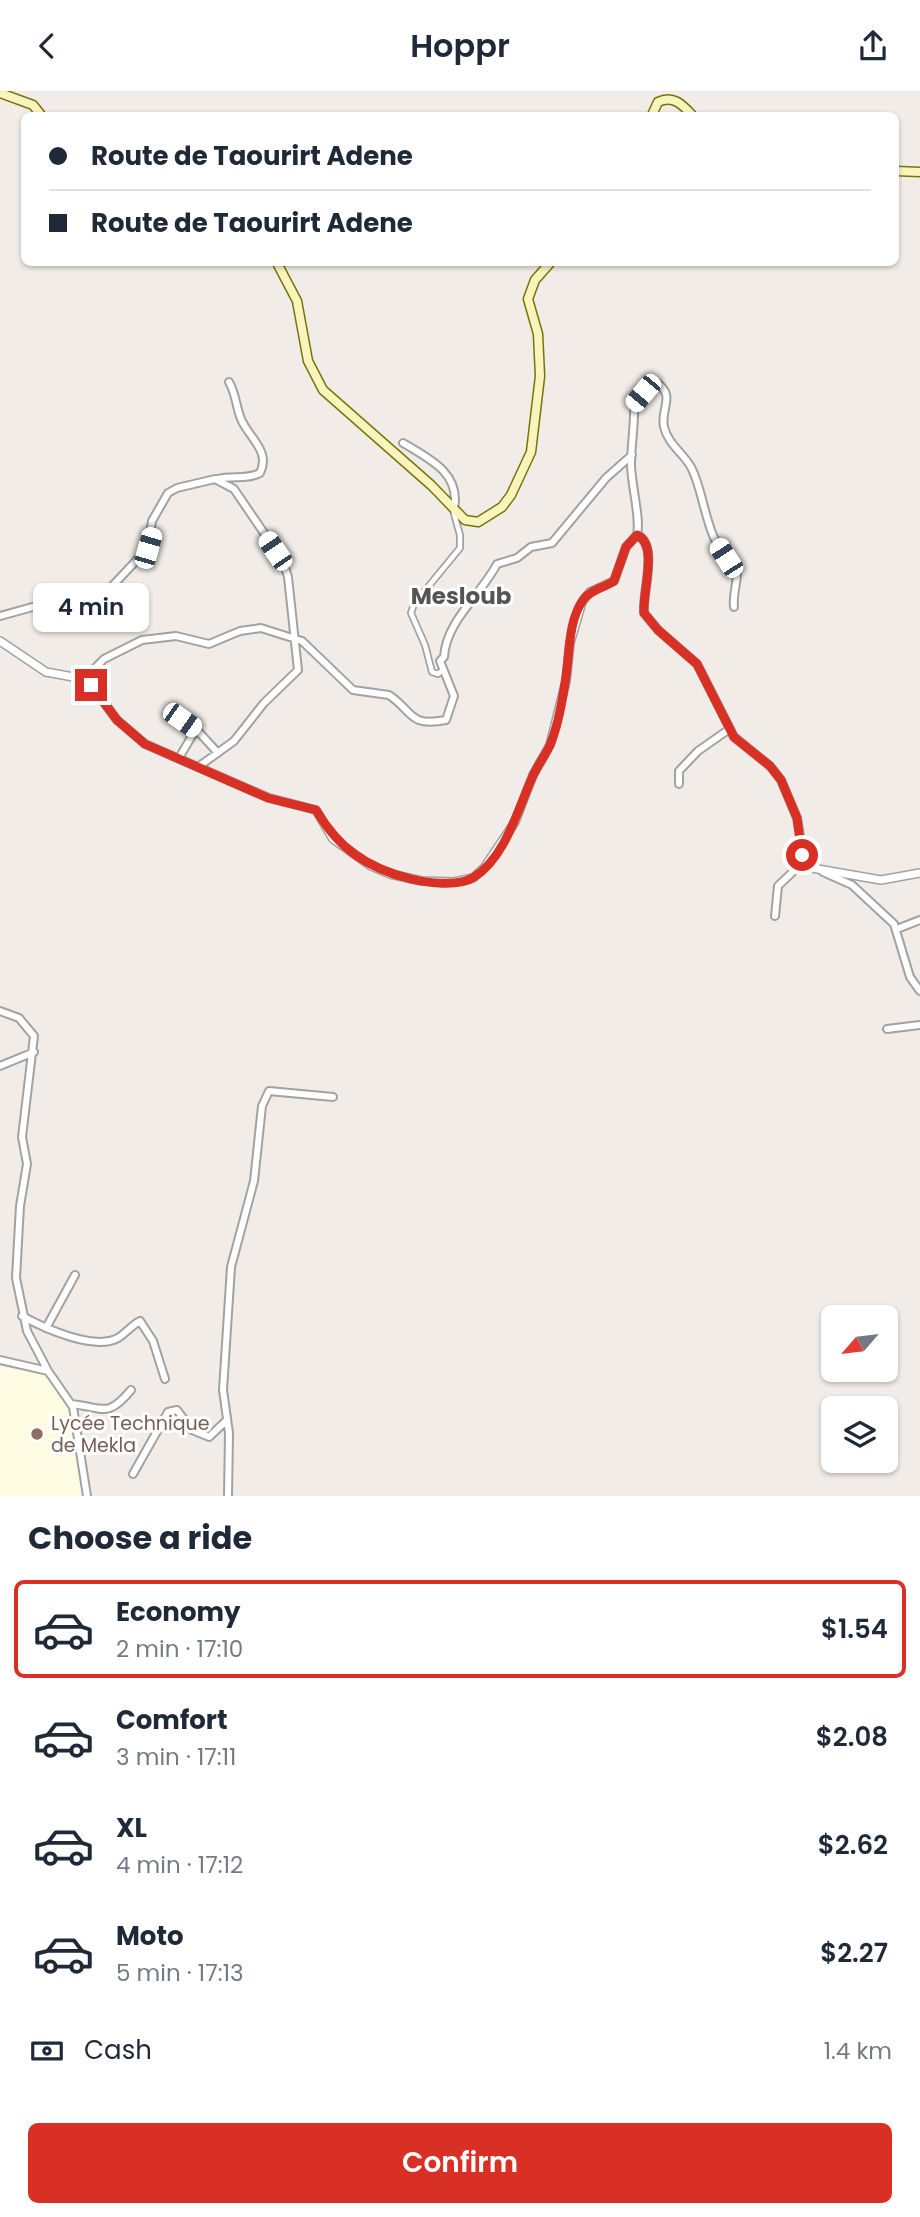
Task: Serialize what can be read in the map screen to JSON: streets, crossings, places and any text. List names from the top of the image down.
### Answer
{
  "districts": ["Mesloub"],
  "places": ["Lycée Technique de Mekla"],
  "north": "bottom left",
  "page": {
    "header": "Hoppr",
    "banner": ["Route de Taourirt Adene", "Route de Taourirt Adene"],
    "bubble": "4 min",
    "heading": "Choose a ride",
    "list": [
      {
        "name": "Economy",
        "note": "2 min · 17:10",
        "value": "$1.54"
      },
      {
        "name": "Comfort",
        "note": "3 min · 17:11",
        "value": "$2.08"
      },
      {
        "name": "XL",
        "note": "4 min · 17:12",
        "value": "$2.62"
      },
      {
        "name": "Moto",
        "note": "5 min · 17:13",
        "value": "$2.27"
      }
    ],
    "pay": ["Cash", "1.4 km"],
    "buttons": "Confirm"
  }
}
